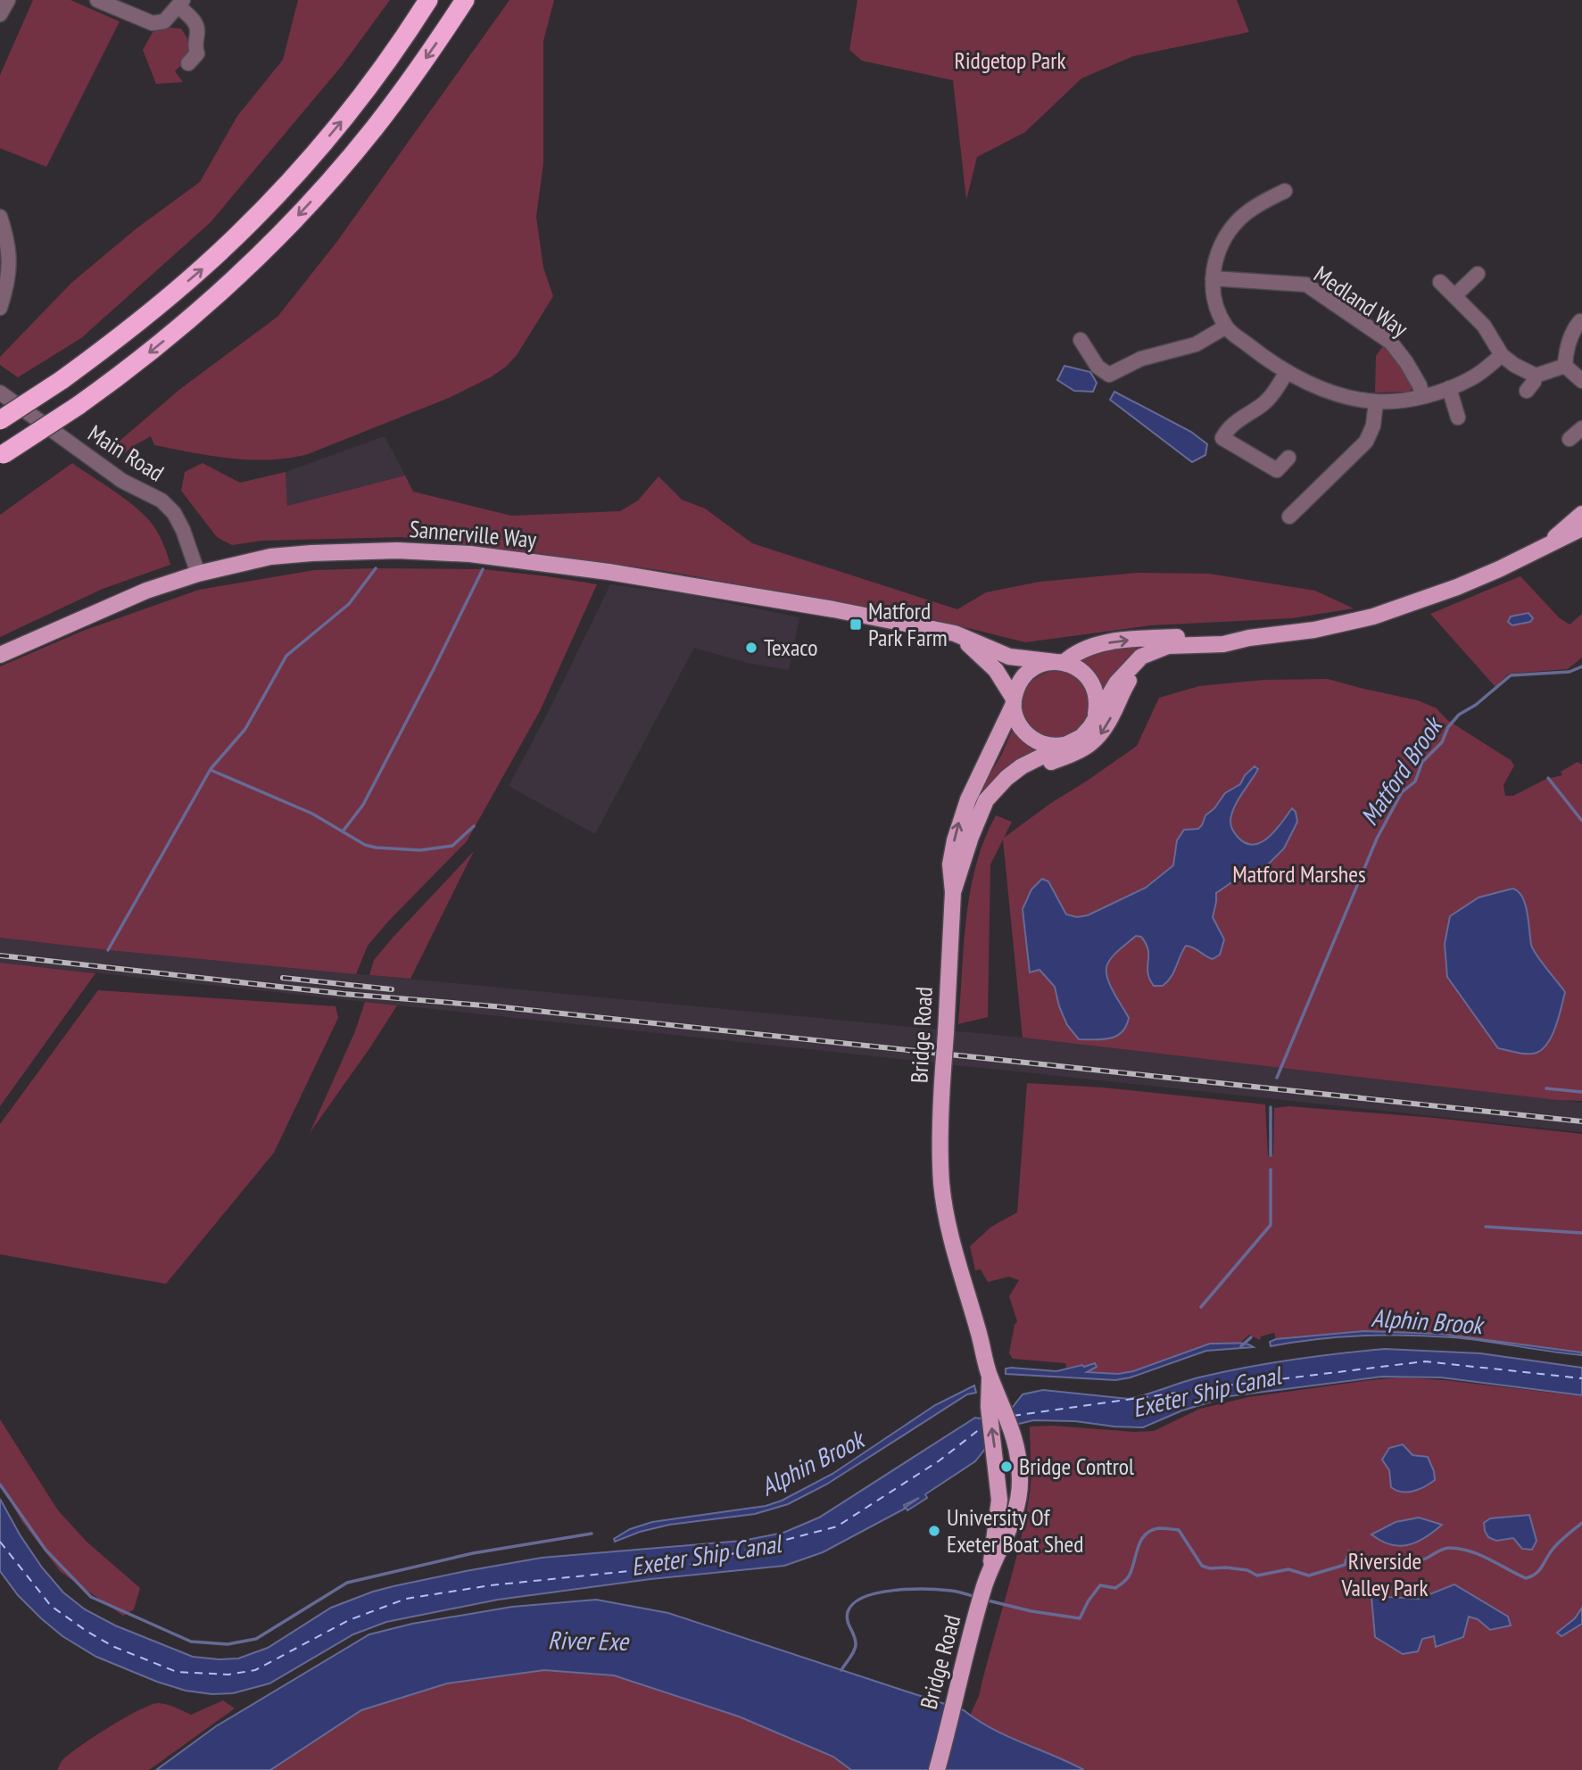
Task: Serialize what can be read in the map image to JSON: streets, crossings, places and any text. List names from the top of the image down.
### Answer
{
  "streets": {
    "main road": ["Sannerville Way", "Bridge Road"],
    "street": ["Medland Way", "Main Road"]
  },
  "crossings": [
    ["Main Road", "Sannerville Way"],
    ["Sannerville Way", "Bridge Road"]
  ],
  "water": [
    "Matford Brook",
    "Alphin Brook",
    "Exeter Ship Canal",
    "River Exe"
  ],
  "parks": ["Ridgetop Park", "Matford Marshes", "Riverside Valley Park"],
  "places": {
    "transit": ["Matford Park Farm"],
    "other": ["Texaco", "Bridge Control", "University Of Exeter Boat Shed"]
  }
}
